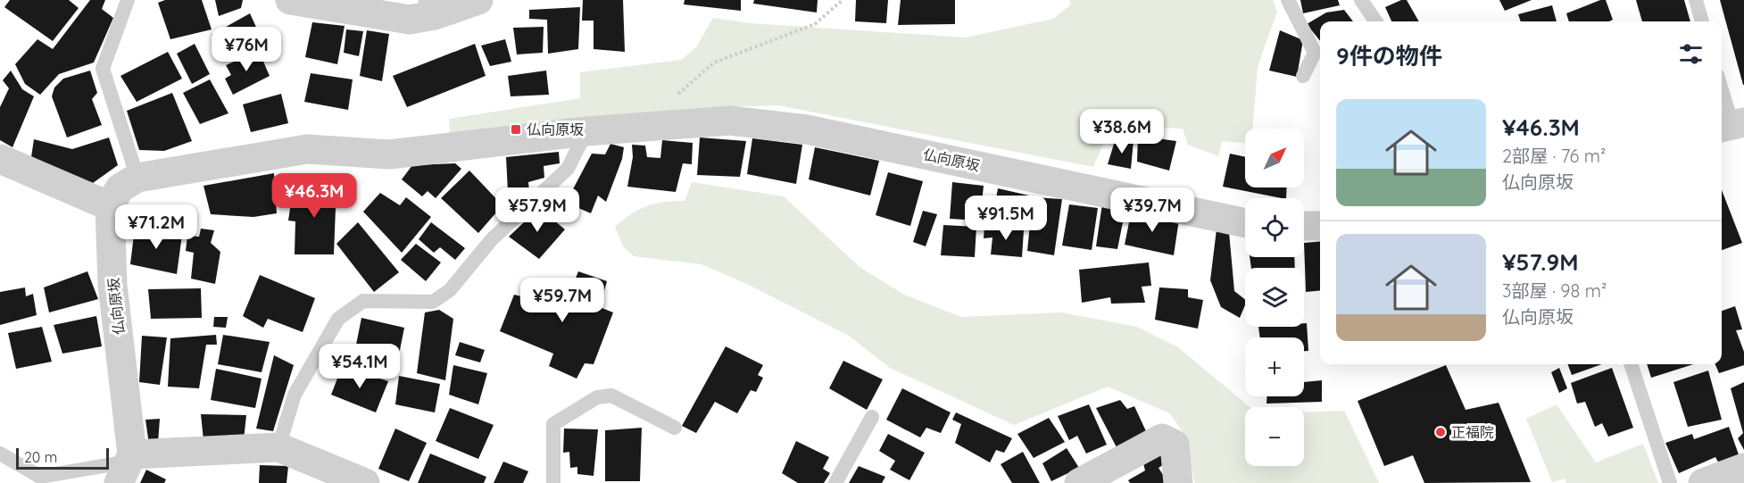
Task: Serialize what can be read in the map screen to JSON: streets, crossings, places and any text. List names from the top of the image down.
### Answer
{
  "streets": {
    "street": ["仏向原坂"]
  },
  "places": {
    "transit": ["仏向原坂"],
    "other": ["正福院"]
  },
  "scale_bar": "20 m",
  "north": "top right",
  "page": {
    "heading": "9件の物件",
    "price": [
      "¥76M",
      "¥38.6M",
      "¥46.3M",
      "¥57.9M",
      "¥39.7M",
      "¥91.5M",
      "¥71.2M",
      "¥59.7M",
      "¥54.1M"
    ],
    "list": [
      {
        "name": "¥46.3M",
        "note": "2部屋 · 76 m² · 仏向原坂"
      },
      {
        "name": "¥57.9M",
        "note": "3部屋 · 98 m² · 仏向原坂"
      }
    ],
    "map_buttons": ["+", "−"],
    "scale": "20 m"
  }
}
